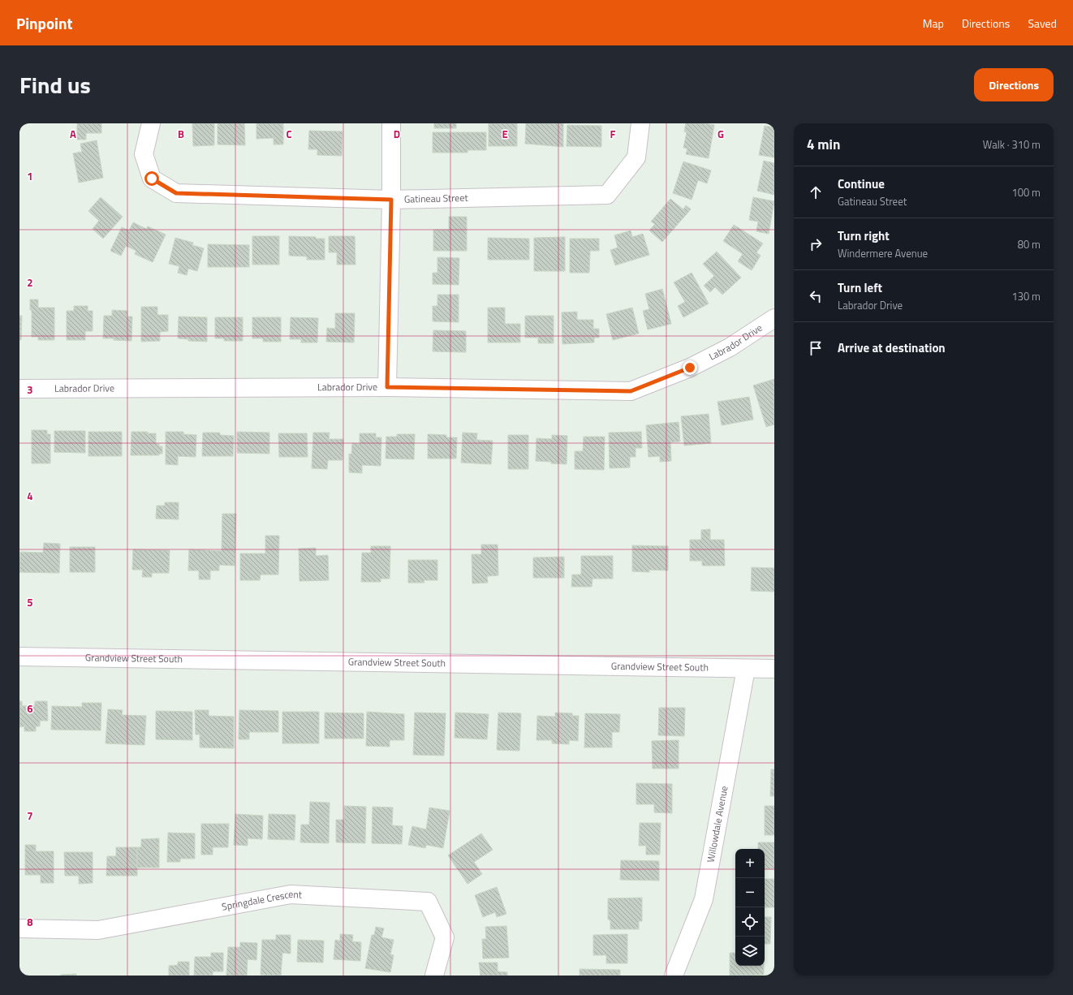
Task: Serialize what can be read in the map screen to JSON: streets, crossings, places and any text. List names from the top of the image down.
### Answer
{
  "streets": {
    "street": [
      "Gatineau Street",
      "Labrador Drive",
      "Grandview Street South",
      "Willowdale Avenue",
      "Springdale Crescent"
    ]
  },
  "crossings": [
    ["Grandview Street South", "Willowdale Avenue"]
  ],
  "page": {
    "header": "Pinpoint",
    "nav": ["Map", "Directions", "Saved"],
    "title": "Find us",
    "buttons": "Directions",
    "heading": ["4 min", "Walk · 310 m"],
    "list": [
      ["Continue", "Gatineau Street", "100 m"],
      ["Turn right", "Windermere Avenue", "80 m"],
      ["Turn left", "Labrador Drive", "130 m"],
      "Arrive at destination"
    ],
    "map_buttons": ["+", "−"]
  },
  "grid": {
    "columns": [
      "A",
      "B",
      "C",
      "D",
      "E",
      "F",
      "G"
    ],
    "rows": [
      "1",
      "2",
      "3",
      "4",
      "5",
      "6",
      "7",
      "8"
    ]
  }
}
